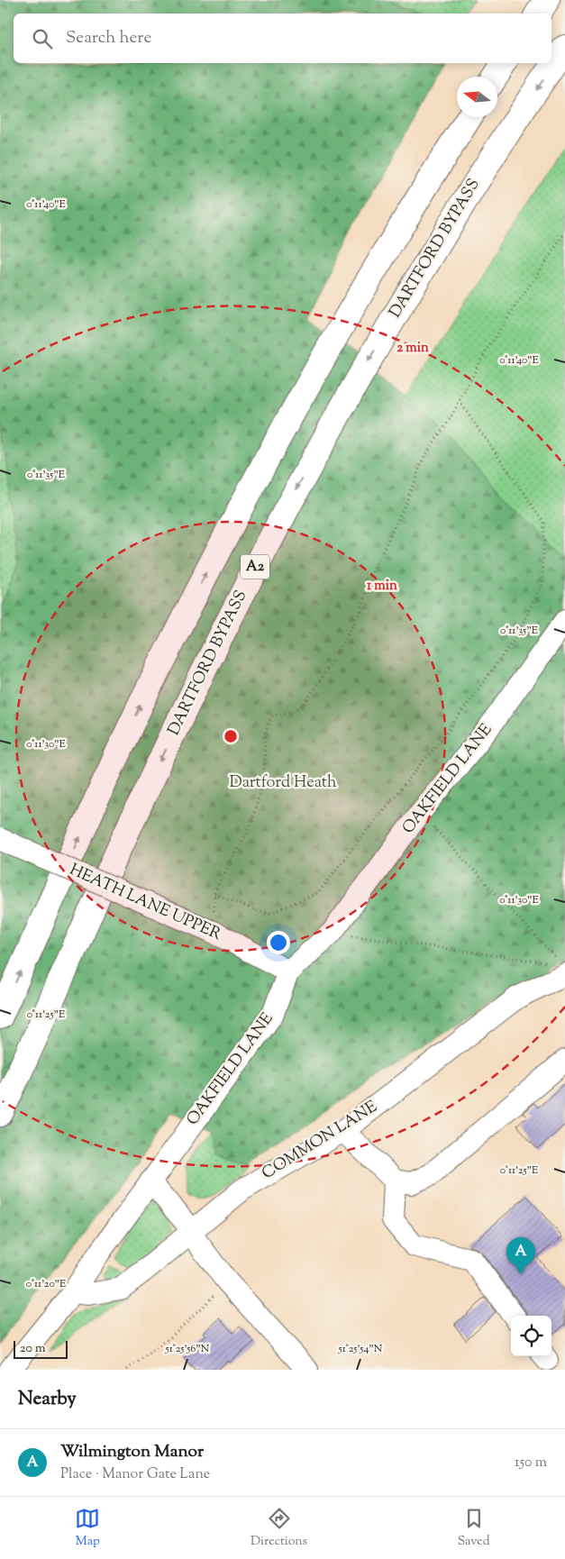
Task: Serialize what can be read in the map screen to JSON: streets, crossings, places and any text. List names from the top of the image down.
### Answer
{
  "streets": {
    "highway": ["DARTFORD BYPASS", "A2"],
    "street": ["OAKFIELD LANE", "HEATH LANE UPPER", "COMMON LANE"]
  },
  "crossings": [
    ["OAKFIELD LANE", "HEATH LANE UPPER"],
    ["OAKFIELD LANE", "COMMON LANE"]
  ],
  "parks": ["Dartford Heath"],
  "scale_bar": "20 m",
  "north": "left",
  "page": {
    "search": "Search here",
    "pins": "A",
    "scale": "20 m",
    "heading": "Nearby",
    "list": [
      {
        "mark": "A",
        "name": "Wilmington Manor",
        "note": "Place · Manor Gate Lane",
        "value": "150 m"
      }
    ],
    "nav": ["Map", "Directions", "Saved"]
  },
  "coordinates": [
    "0°11'40\"E",
    "0°11'35\"E",
    "0°11'30\"E",
    "0°11'25\"E",
    "0°11'20\"E",
    "51°25'56\"N",
    "51°25'54\"N"
  ],
  "rings": ["2 min", "1 min"]
}
